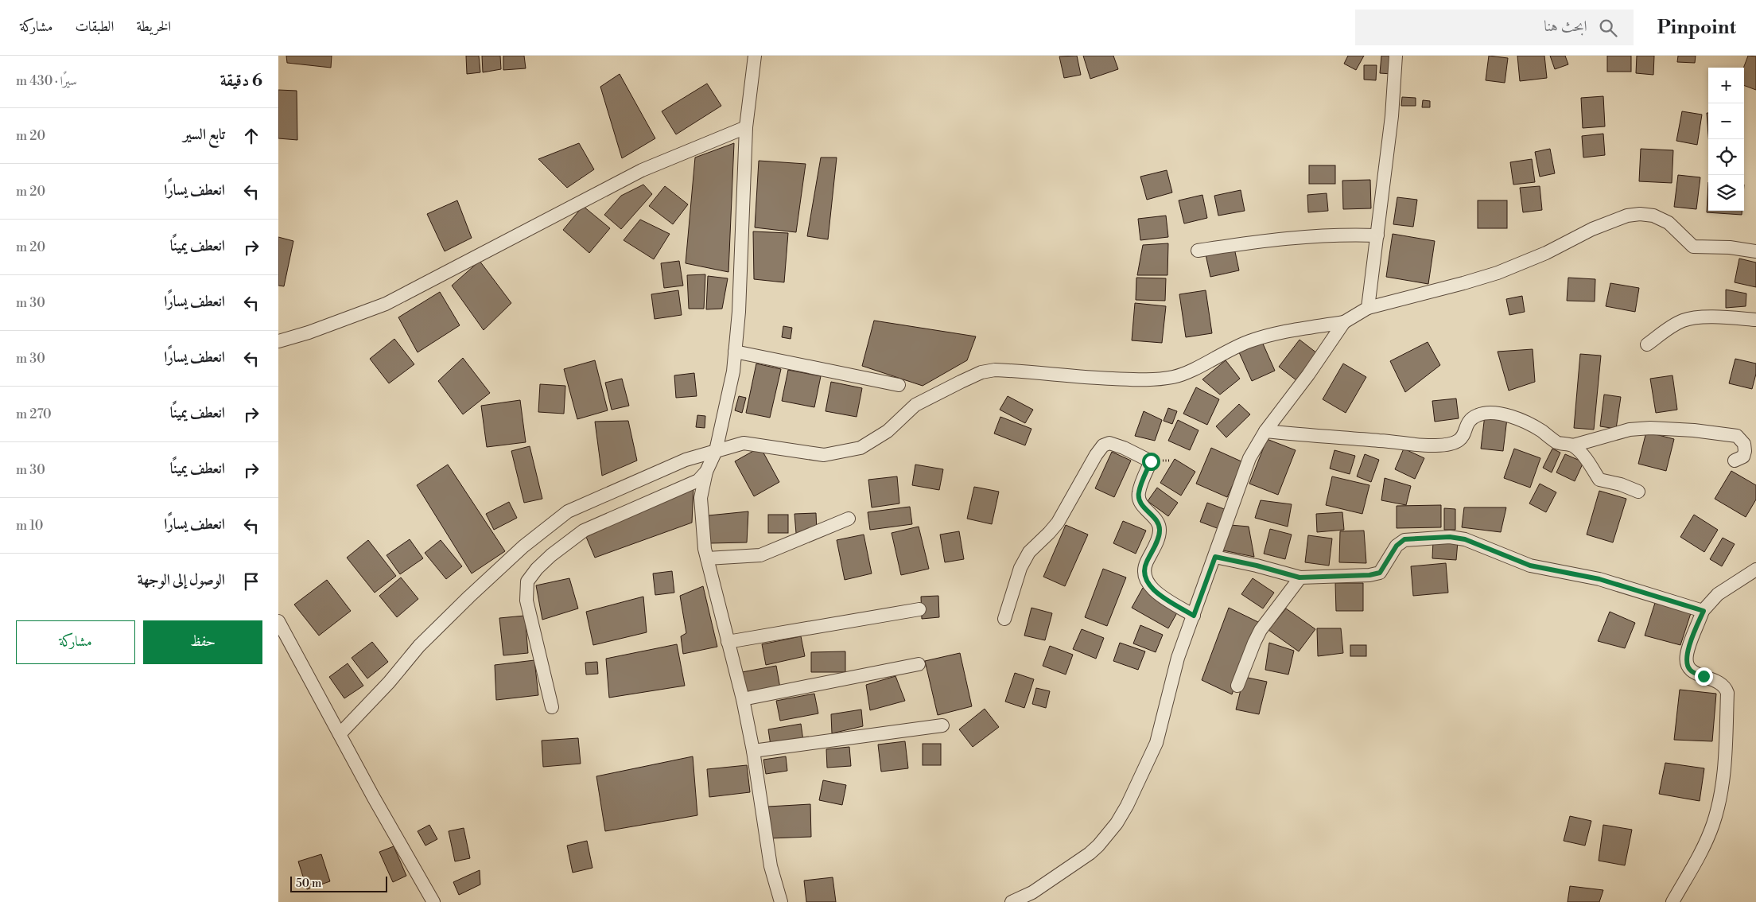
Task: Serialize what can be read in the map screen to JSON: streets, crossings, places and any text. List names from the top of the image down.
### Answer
{
  "scale_bar": "50 m",
  "page": {
    "header": "Pinpoint",
    "search": "ابحث هنا",
    "nav": ["الخريطة", "الطبقات", "مشاركة"],
    "heading": ["6 دقيقة", "سيرًا · 430 m"],
    "map_buttons": ["+", "−"],
    "list": [
      ["تابع السير", "20 m"],
      ["انعطف يسارًا", "20 m"],
      ["انعطف يمينًا", "20 m"],
      ["انعطف يسارًا", "30 m"],
      ["انعطف يسارًا", "30 m"],
      ["انعطف يمينًا", "270 m"],
      ["انعطف يمينًا", "30 m"],
      ["انعطف يسارًا", "10 m"],
      "الوصول إلى الوجهة"
    ],
    "buttons": ["حفظ", "مشاركة"],
    "scale": "50 m"
  }
}
